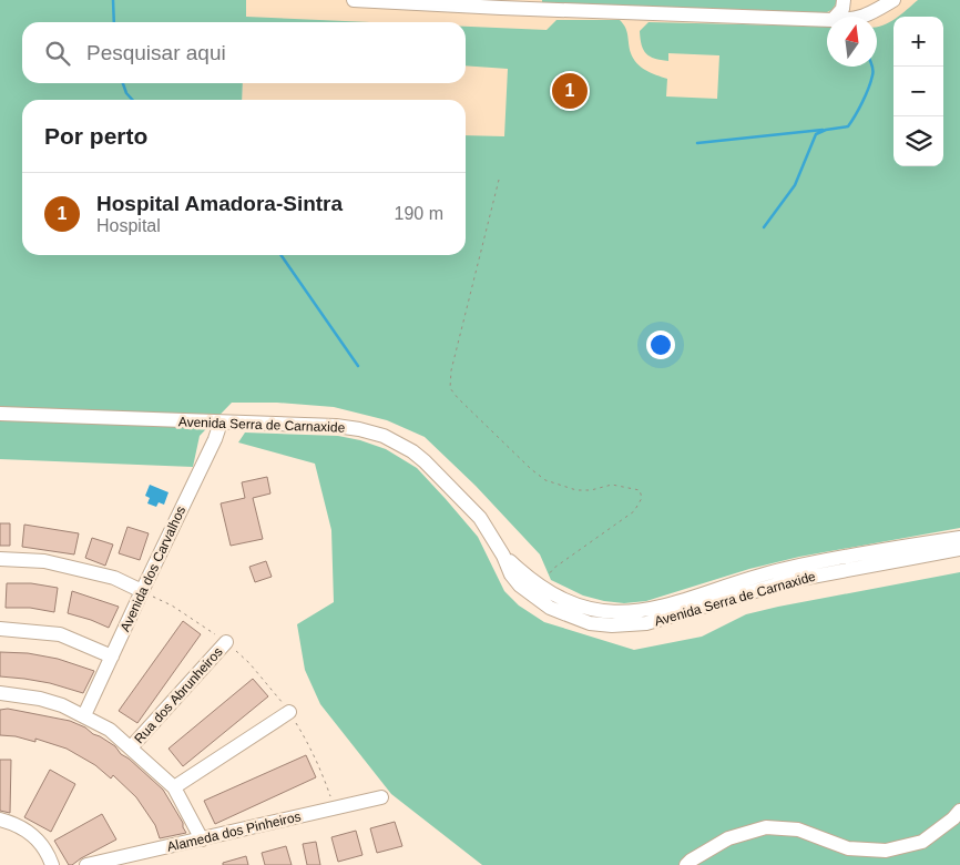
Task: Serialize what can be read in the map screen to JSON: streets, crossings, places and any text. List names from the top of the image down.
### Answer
{
  "streets": {
    "street": [
      "Avenida Serra de Carnaxide",
      "Avenida dos Carvalhos",
      "Rua dos Abrunheiros",
      "Alameda dos Pinheiros"
    ]
  },
  "crossings": [
    ["Avenida Serra de Carnaxide", "Avenida dos Carvalhos"]
  ],
  "north": "top",
  "page": {
    "map_buttons": ["+", "−"],
    "search": "Pesquisar aqui",
    "pins": "1",
    "heading": "Por perto",
    "list": [
      {
        "mark": "1",
        "name": "Hospital Amadora-Sintra",
        "note": "Hospital",
        "value": "190 m"
      }
    ]
  }
}
